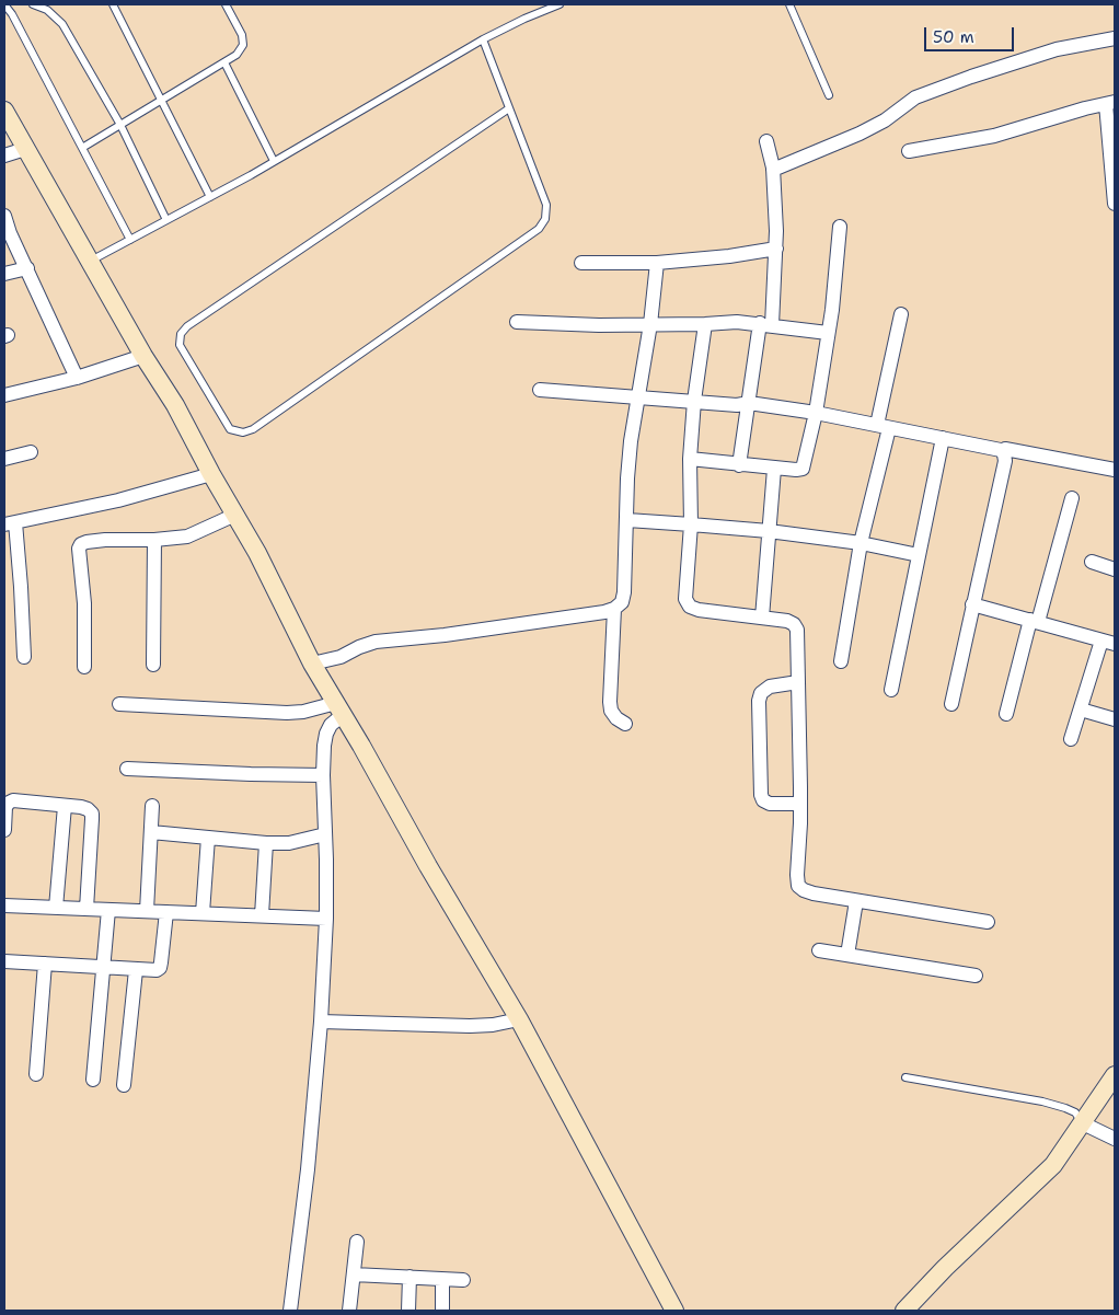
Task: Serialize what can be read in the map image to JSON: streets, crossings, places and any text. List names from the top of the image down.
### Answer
{
  "scale_bar": "50 m"
}
